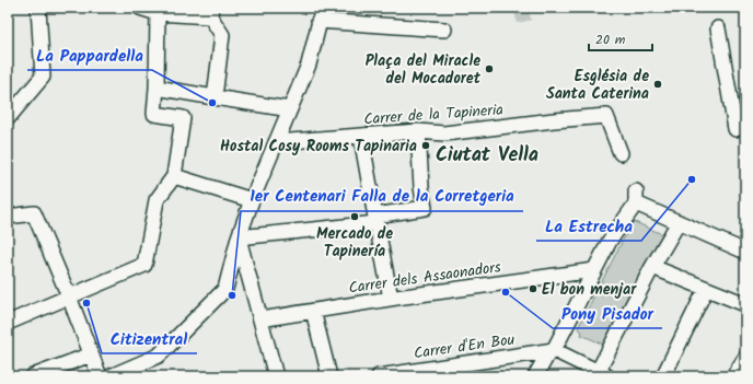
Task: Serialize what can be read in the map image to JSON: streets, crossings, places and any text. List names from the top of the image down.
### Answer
{
  "streets": {
    "street": ["Carrer de la Tapineria", "Carrer dels Assaonadors", "Carrer d'En Bou"]
  },
  "districts": ["Ciutat Vella"],
  "places": [
    "Plaça del Miracle del Mocadoret",
    "Església de Santa Caterina",
    "La Pappardella",
    "Hostal Cosy Rooms Tapinaria",
    "La Estrecha",
    "Mercado de Tapinería",
    "El bon menjar",
    "Pony Pisador",
    "1er Centenari Falla de la Corretgeria",
    "Citizentral"
  ],
  "scale_bar": "20 m"
}
